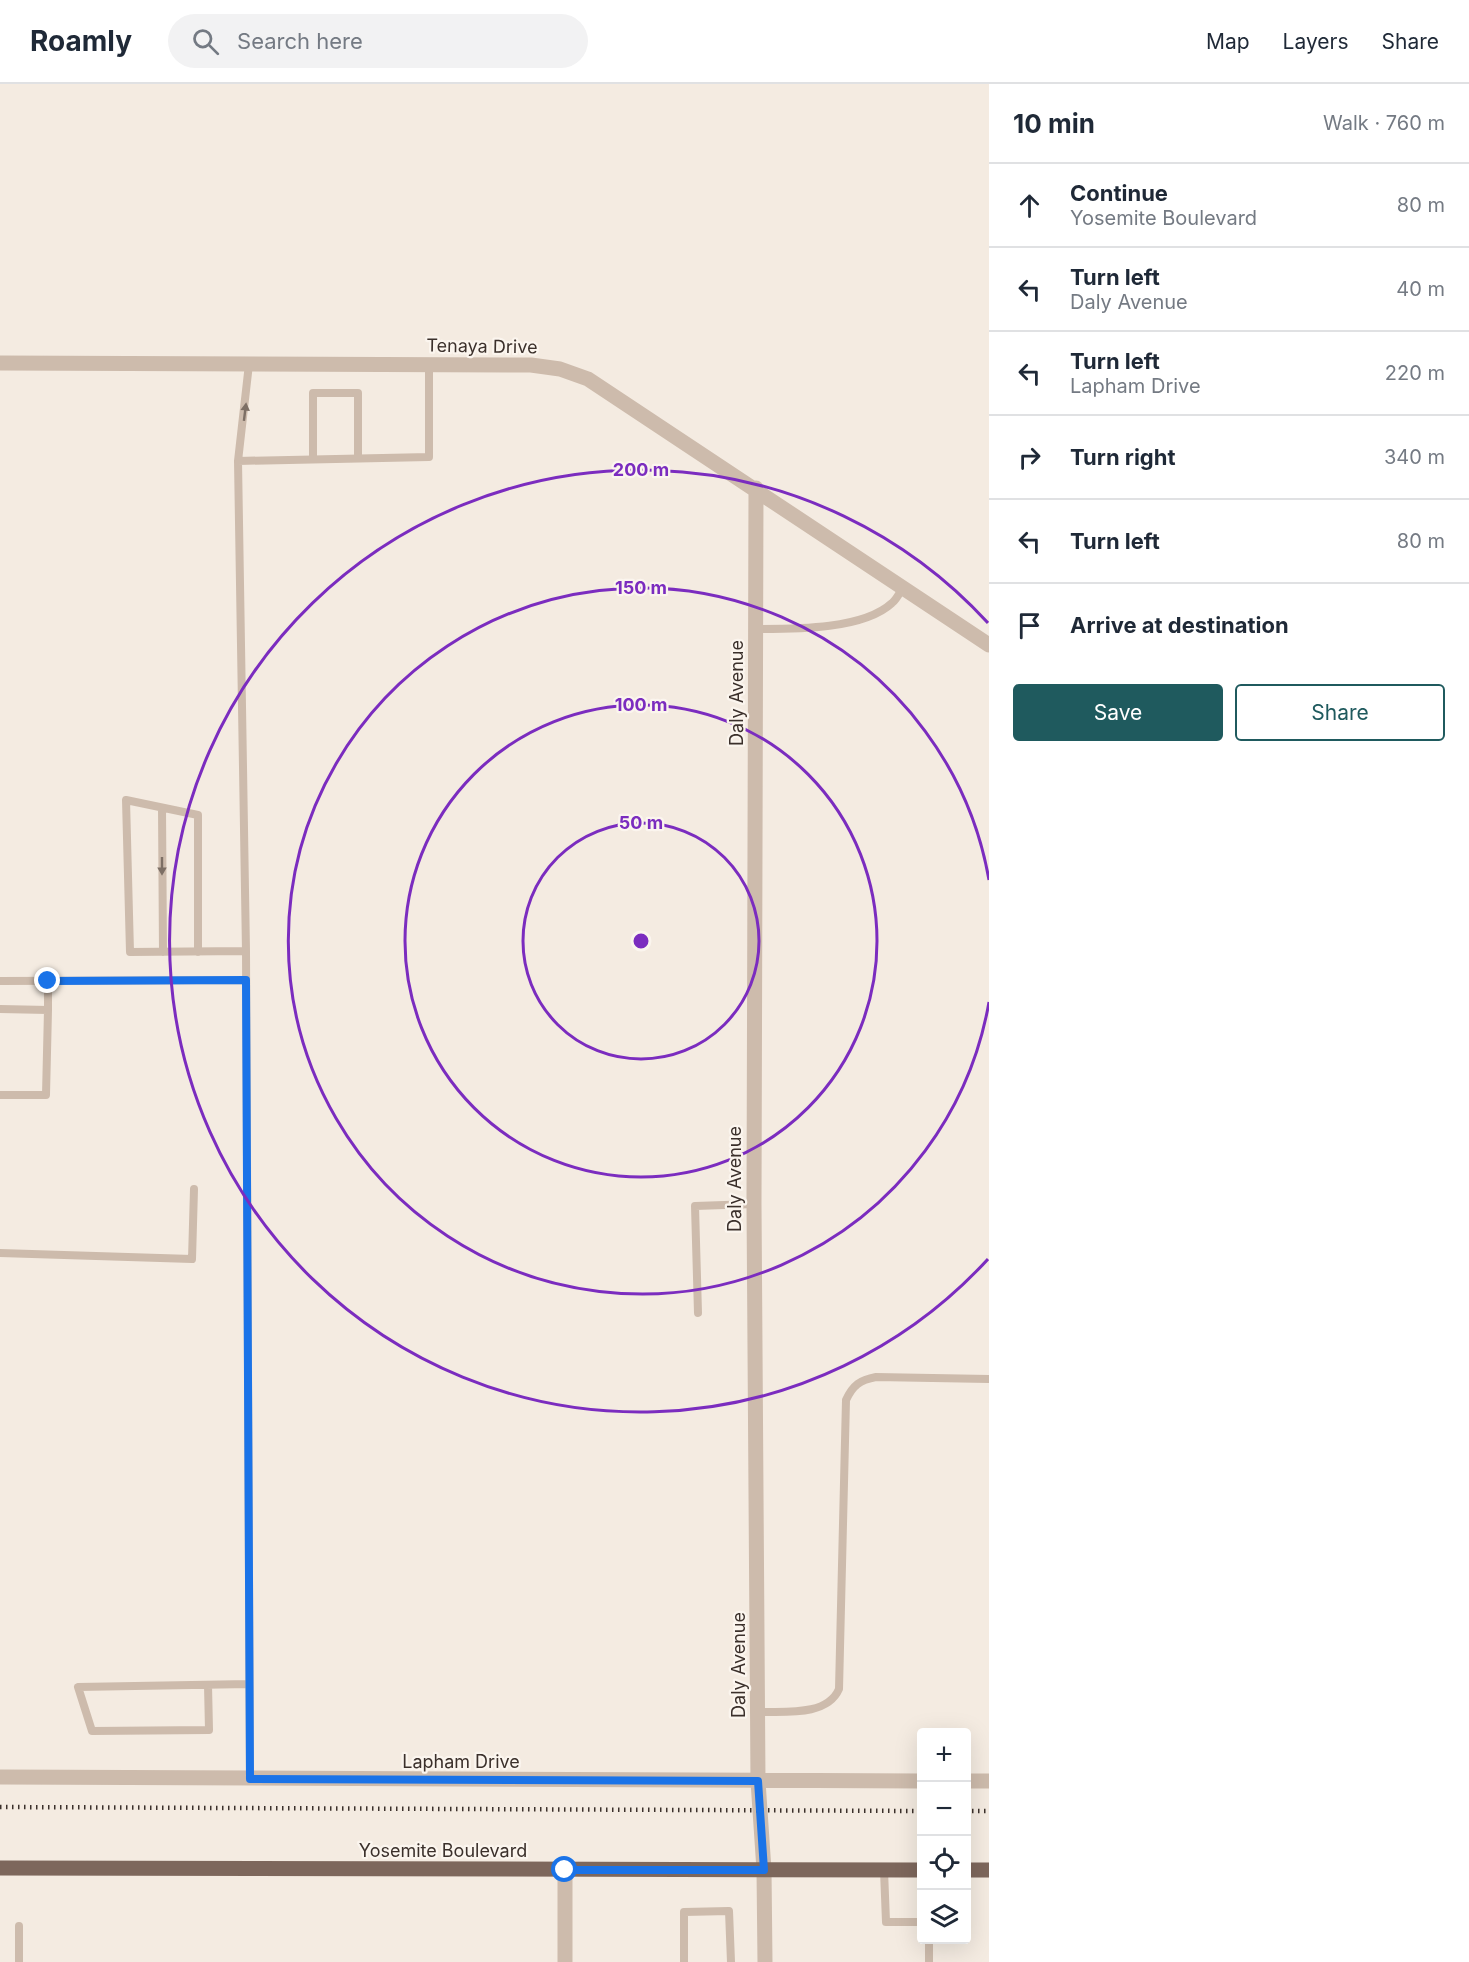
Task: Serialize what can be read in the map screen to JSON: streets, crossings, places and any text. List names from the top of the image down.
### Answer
{
  "streets": {
    "main road": ["Yosemite Boulevard"],
    "street": ["Tenaya Drive", "Daly Avenue", "Lapham Drive"]
  },
  "crossings": [
    ["Tenaya Drive", "Daly Avenue"],
    ["Daly Avenue", "Lapham Drive"],
    ["Daly Avenue", "Yosemite Boulevard"]
  ],
  "page": {
    "header": "Roamly",
    "search": "Search here",
    "nav": ["Map", "Layers", "Share"],
    "heading": ["10 min", "Walk · 760 m"],
    "list": [
      ["Continue", "Yosemite Boulevard", "80 m"],
      ["Turn left", "Daly Avenue", "40 m"],
      ["Turn left", "Lapham Drive", "220 m"],
      ["Turn right", "340 m"],
      ["Turn left", "80 m"],
      "Arrive at destination"
    ],
    "buttons": ["Save", "Share"],
    "map_buttons": ["+", "−"]
  },
  "rings": [
    "200 m",
    "150 m",
    "100 m",
    "50 m"
  ]
}
